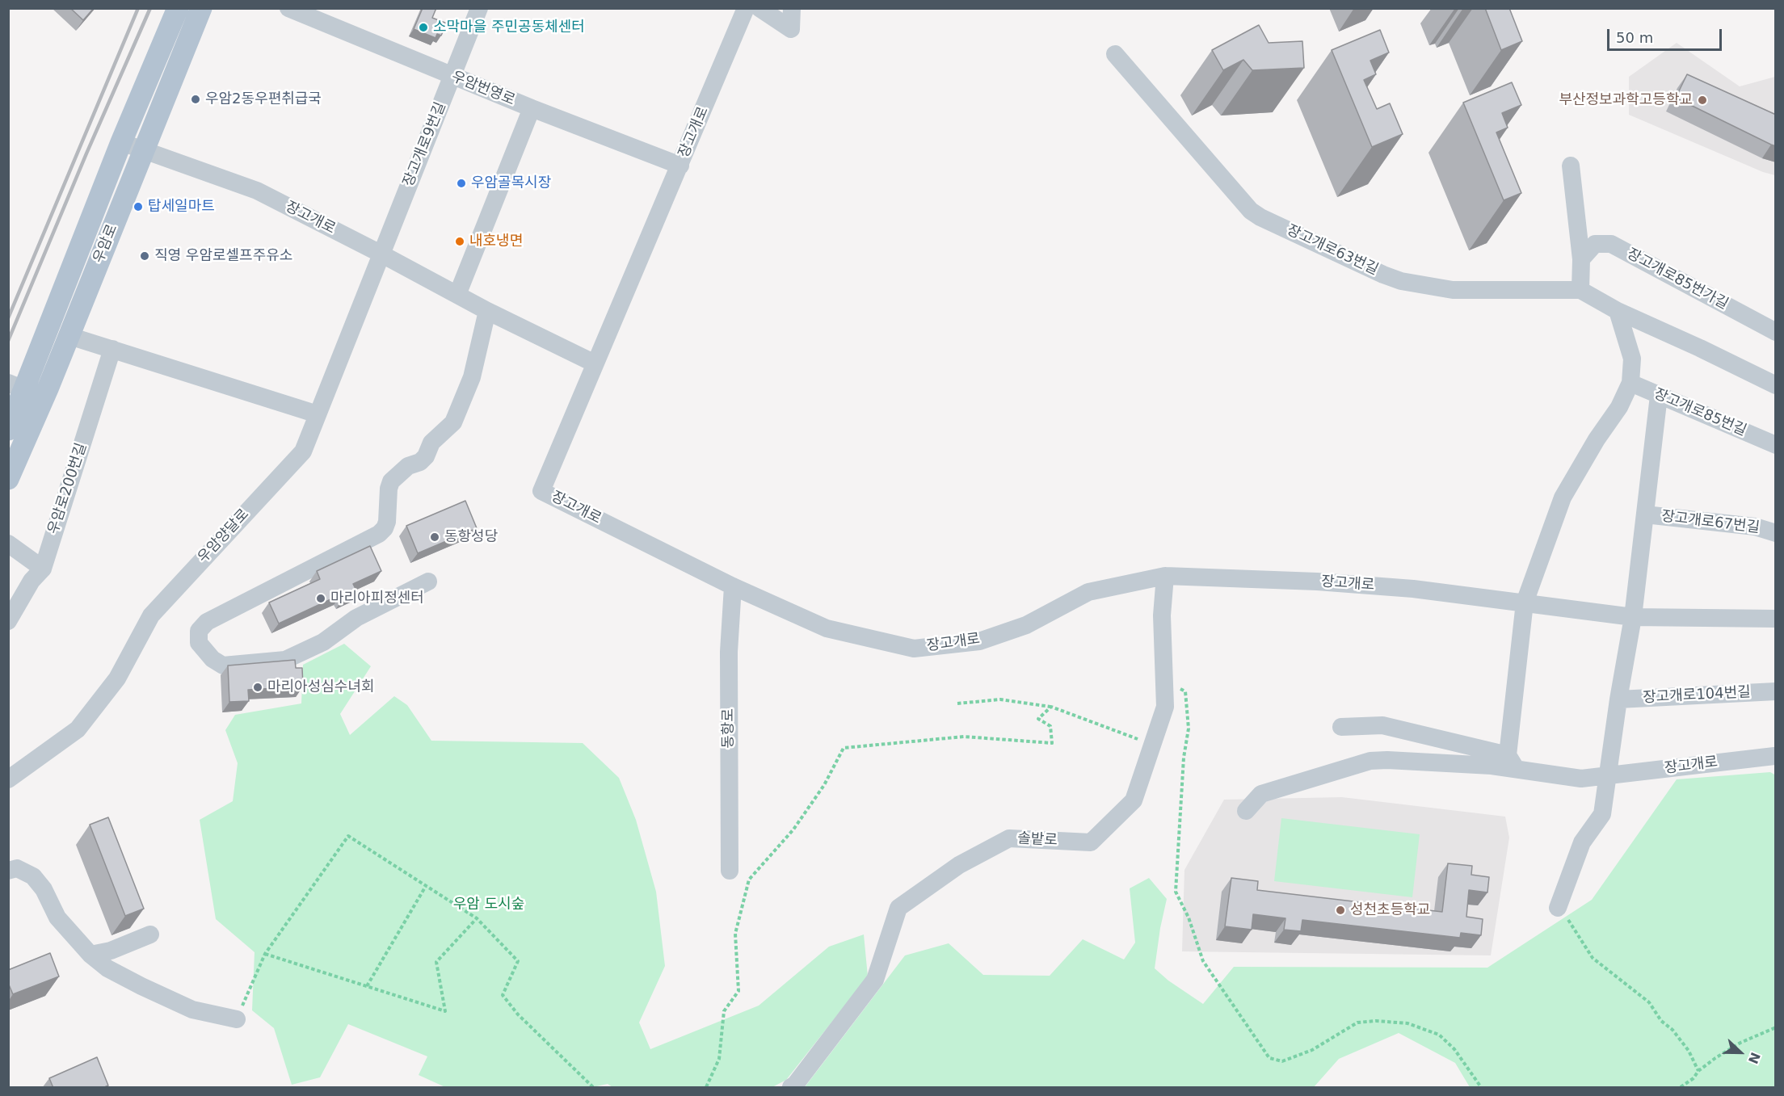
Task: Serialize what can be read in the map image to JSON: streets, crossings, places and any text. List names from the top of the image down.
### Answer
{
  "streets": {
    "main road": ["우암로"],
    "street": [
      "우암번영로",
      "장고개로",
      "장고개로9번길",
      "장고개로63번길",
      "장고개로85번가길",
      "장고개로85번길",
      "우암로200번길",
      "장고개로67번길",
      "우암양달로",
      "장고개로104번길",
      "동항로",
      "솔밭로"
    ]
  },
  "crossings": [
    ["우암번영로", "장고개로"],
    ["우암번영로", "장고개로9번길"],
    ["장고개로", "장고개로9번길"],
    ["장고개로", "우암로"],
    ["장고개로", "장고개로67번길"],
    ["장고개로", "우암양달로"],
    ["장고개로", "동항로"],
    ["장고개로", "솔밭로"],
    ["장고개로9번길", "우암양달로"],
    ["장고개로85번길", "장고개로67번길"]
  ],
  "parks": ["우암 도시숲"],
  "places": [
    "소막마을 주민공동체센터",
    "우암2동우편취급국",
    "부산정보과학고등학교",
    "우암골목시장",
    "탑세일마트",
    "내호냉면",
    "직영 우암로셀프주유소",
    "동항성당",
    "마리아피정센터",
    "마리아성심수녀회",
    "성천초등학교"
  ],
  "scale_bar": "50 m",
  "north": "right"
}
